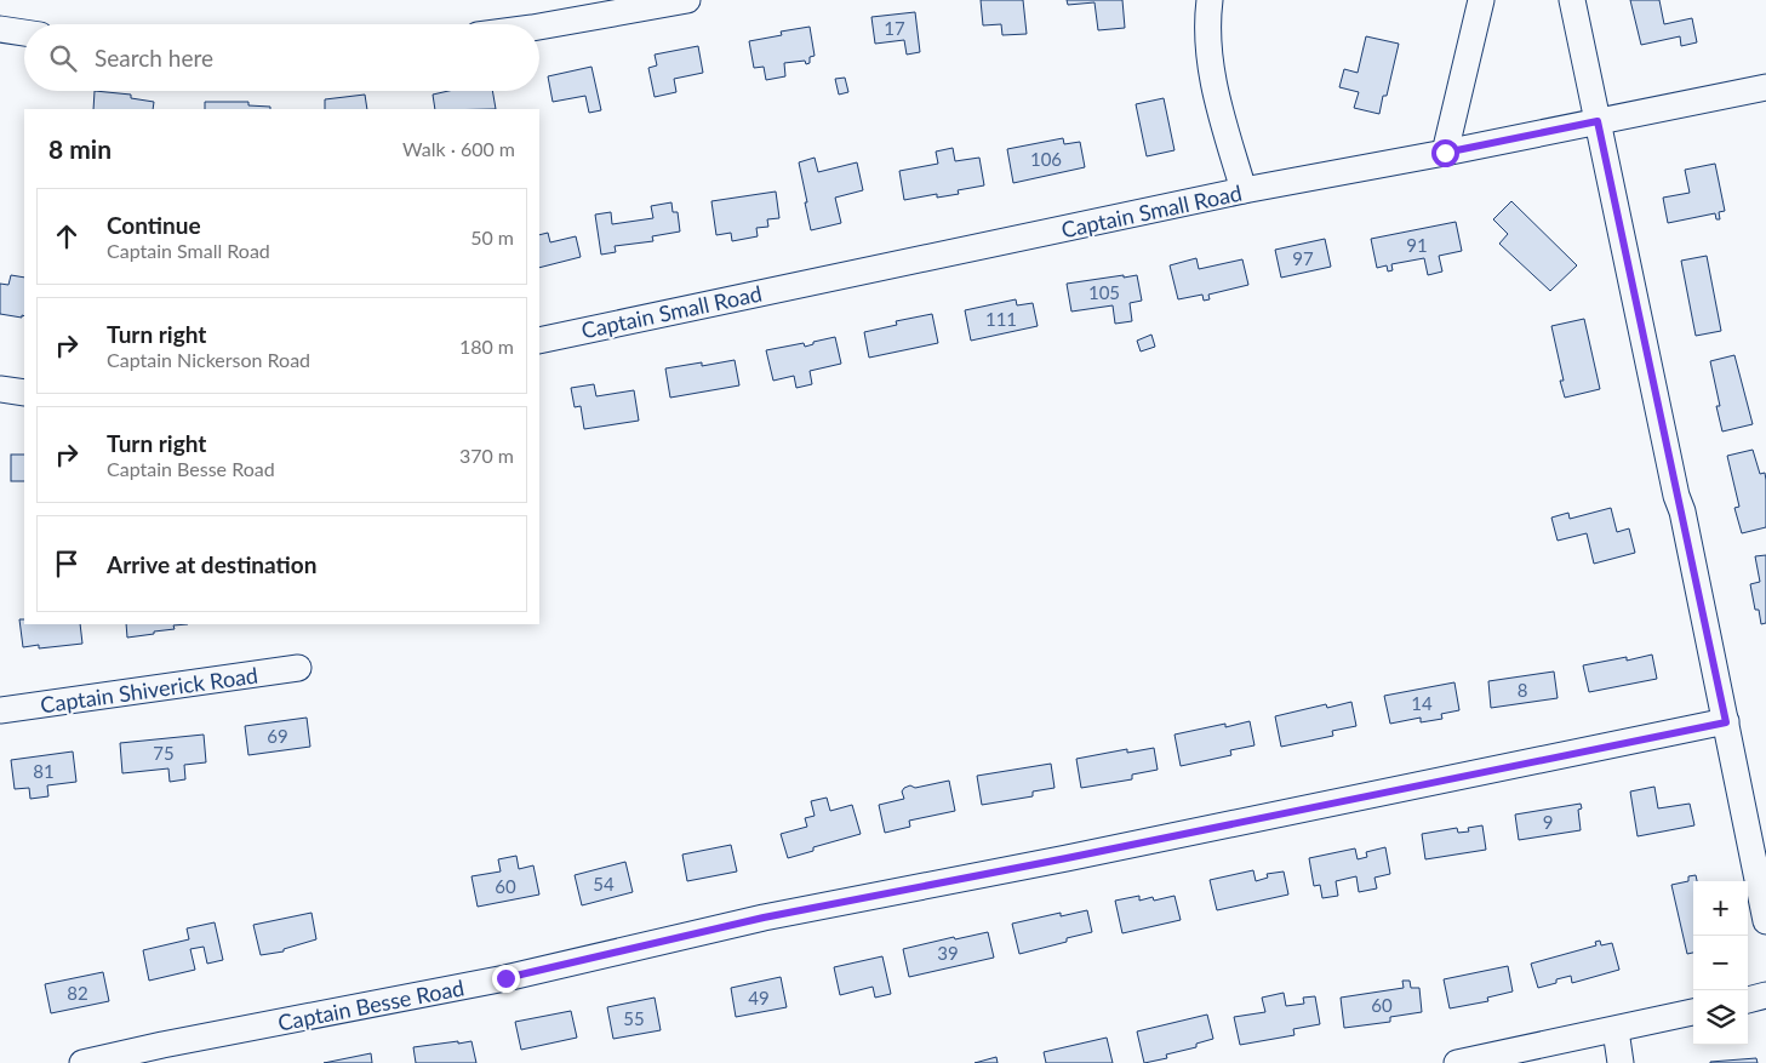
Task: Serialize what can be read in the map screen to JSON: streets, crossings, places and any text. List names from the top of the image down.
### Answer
{
  "streets": {
    "street": ["Captain Small Road", "Captain Shiverick Road", "Captain Besse Road"]
  },
  "house_numbers": [
    "17",
    "106",
    "91",
    "97",
    "105",
    "111",
    "8",
    "14",
    "69",
    "75",
    "81",
    "9",
    "54",
    "60",
    "39",
    "82",
    "49",
    "60",
    "55"
  ],
  "page": {
    "search": "Search here",
    "heading": ["8 min", "Walk · 600 m"],
    "list": [
      ["Continue", "Captain Small Road", "50 m"],
      ["Turn right", "Captain Nickerson Road", "180 m"],
      ["Turn right", "Captain Besse Road", "370 m"],
      "Arrive at destination"
    ],
    "map_buttons": ["+", "−"]
  }
}
